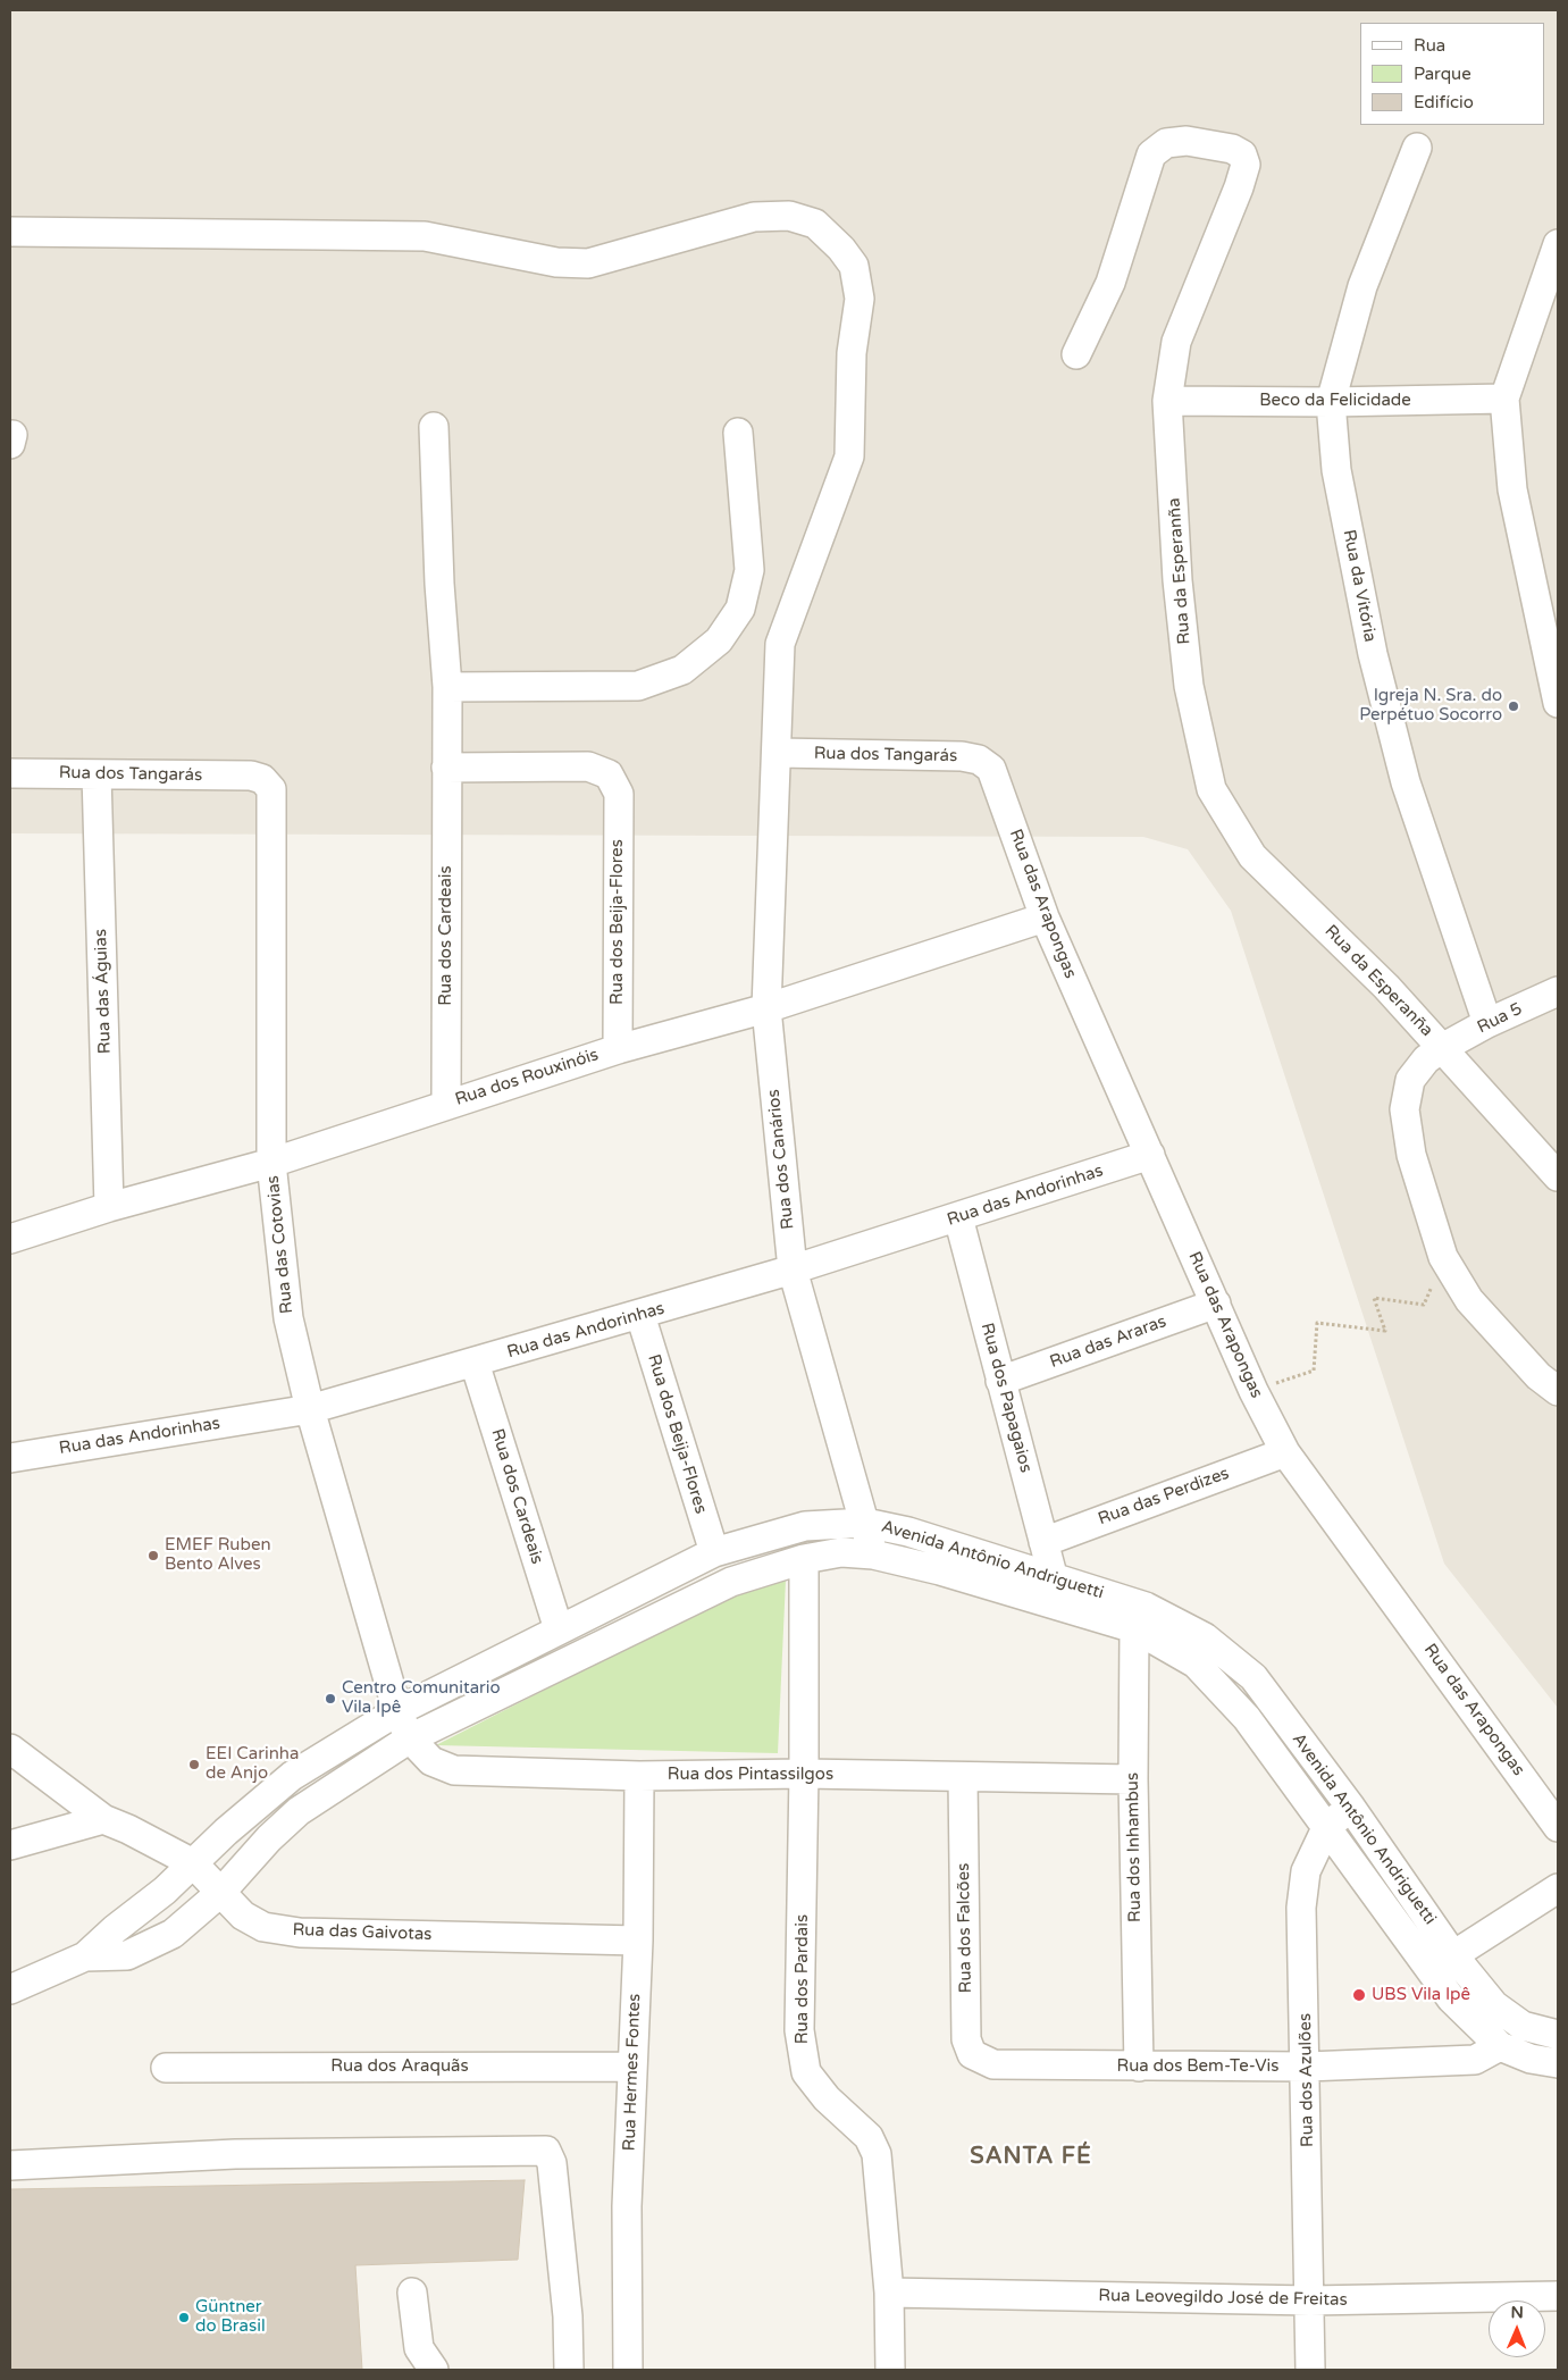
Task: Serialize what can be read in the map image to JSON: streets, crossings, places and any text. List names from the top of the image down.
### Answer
{
  "streets": {
    "street": [
      "Beco da Felicidade",
      "Rua da Esperanña",
      "Rua da Vitória",
      "Rua dos Tangarás",
      "Rua das Arapongas",
      "Rua dos Beija-Flores",
      "Rua dos Cardeais",
      "Rua das Águias",
      "Rua 5",
      "Rua dos Rouxinóis",
      "Rua dos Canários",
      "Rua das Andorinhas",
      "Rua das Cotovias",
      "Rua das Araras",
      "Rua dos Papagaios",
      "Rua das Perdizes",
      "Avenida Antônio Andriguetti",
      "Rua dos Pintassilgos",
      "Rua dos Inhambus",
      "Rua dos Falcões",
      "Rua das Gaivotas",
      "Rua dos Pardais",
      "Rua dos Araquãs",
      "Rua dos Bem-Te-Vis",
      "Rua Hermes Fontes",
      "Rua dos Azulões",
      "Rua Leovegildo José de Freitas"
    ]
  },
  "crossings": [
    ["Beco da Felicidade", "Rua da Esperanña"],
    ["Beco da Felicidade", "Rua da Vitória"],
    ["Rua da Esperanña", "Rua 5"],
    ["Rua da Vitória", "Rua 5"],
    ["Rua dos Tangarás", "Rua das Arapongas"],
    ["Rua dos Tangarás", "Rua das Águias"],
    ["Rua dos Tangarás", "Rua dos Canários"],
    ["Rua dos Tangarás", "Rua das Cotovias"],
    ["Rua das Arapongas", "Rua dos Rouxinóis"],
    ["Rua das Arapongas", "Rua das Andorinhas"],
    ["Rua das Arapongas", "Rua das Araras"],
    ["Rua das Arapongas", "Rua das Perdizes"],
    ["Rua dos Beija-Flores", "Rua dos Cardeais"],
    ["Rua dos Beija-Flores", "Rua dos Rouxinóis"],
    ["Rua dos Beija-Flores", "Rua das Andorinhas"],
    ["Rua dos Beija-Flores", "Avenida Antônio Andriguetti"],
    ["Rua dos Cardeais", "Rua dos Rouxinóis"],
    ["Rua dos Cardeais", "Rua das Andorinhas"],
    ["Rua dos Cardeais", "Avenida Antônio Andriguetti"],
    ["Rua das Águias", "Rua dos Rouxinóis"],
    ["Rua dos Rouxinóis", "Rua dos Canários"],
    ["Rua dos Rouxinóis", "Rua das Cotovias"],
    ["Rua dos Canários", "Rua das Andorinhas"],
    ["Rua dos Canários", "Avenida Antônio Andriguetti"],
    ["Rua das Andorinhas", "Rua das Cotovias"],
    ["Rua das Andorinhas", "Rua dos Papagaios"],
    ["Rua das Cotovias", "Avenida Antônio Andriguetti"],
    ["Rua das Cotovias", "Rua dos Pintassilgos"],
    ["Rua das Araras", "Rua dos Papagaios"],
    ["Rua dos Papagaios", "Rua das Perdizes"],
    ["Rua dos Papagaios", "Avenida Antônio Andriguetti"],
    ["Avenida Antônio Andriguetti", "Rua dos Pintassilgos"],
    ["Avenida Antônio Andriguetti", "Rua dos Inhambus"],
    ["Avenida Antônio Andriguetti", "Rua das Gaivotas"],
    ["Avenida Antônio Andriguetti", "Rua dos Pardais"],
    ["Avenida Antônio Andriguetti", "Rua dos Bem-Te-Vis"],
    ["Avenida Antônio Andriguetti", "Rua dos Azulões"],
    ["Rua dos Pintassilgos", "Rua dos Inhambus"],
    ["Rua dos Pintassilgos", "Rua dos Falcões"],
    ["Rua dos Pintassilgos", "Rua dos Pardais"],
    ["Rua dos Pintassilgos", "Rua Hermes Fontes"],
    ["Rua dos Inhambus", "Rua dos Bem-Te-Vis"],
    ["Rua dos Falcões", "Rua dos Bem-Te-Vis"],
    ["Rua das Gaivotas", "Rua Hermes Fontes"],
    ["Rua dos Pardais", "Rua Leovegildo José de Freitas"],
    ["Rua dos Araquãs", "Rua Hermes Fontes"],
    ["Rua dos Bem-Te-Vis", "Rua dos Azulões"],
    ["Rua dos Azulões", "Rua Leovegildo José de Freitas"]
  ],
  "districts": ["SANTA FÉ"],
  "places": [
    "Igreja N. Sra. do Perpétuo Socorro",
    "EMEF Ruben Bento Alves",
    "Centro Comunitario Vila Ipê",
    "EEI Carinha de Anjo",
    "UBS Vila Ipê",
    "Güntner do Brasil"
  ],
  "legend": ["Rua", "Parque", "Edifício"],
  "north": "top"
}
